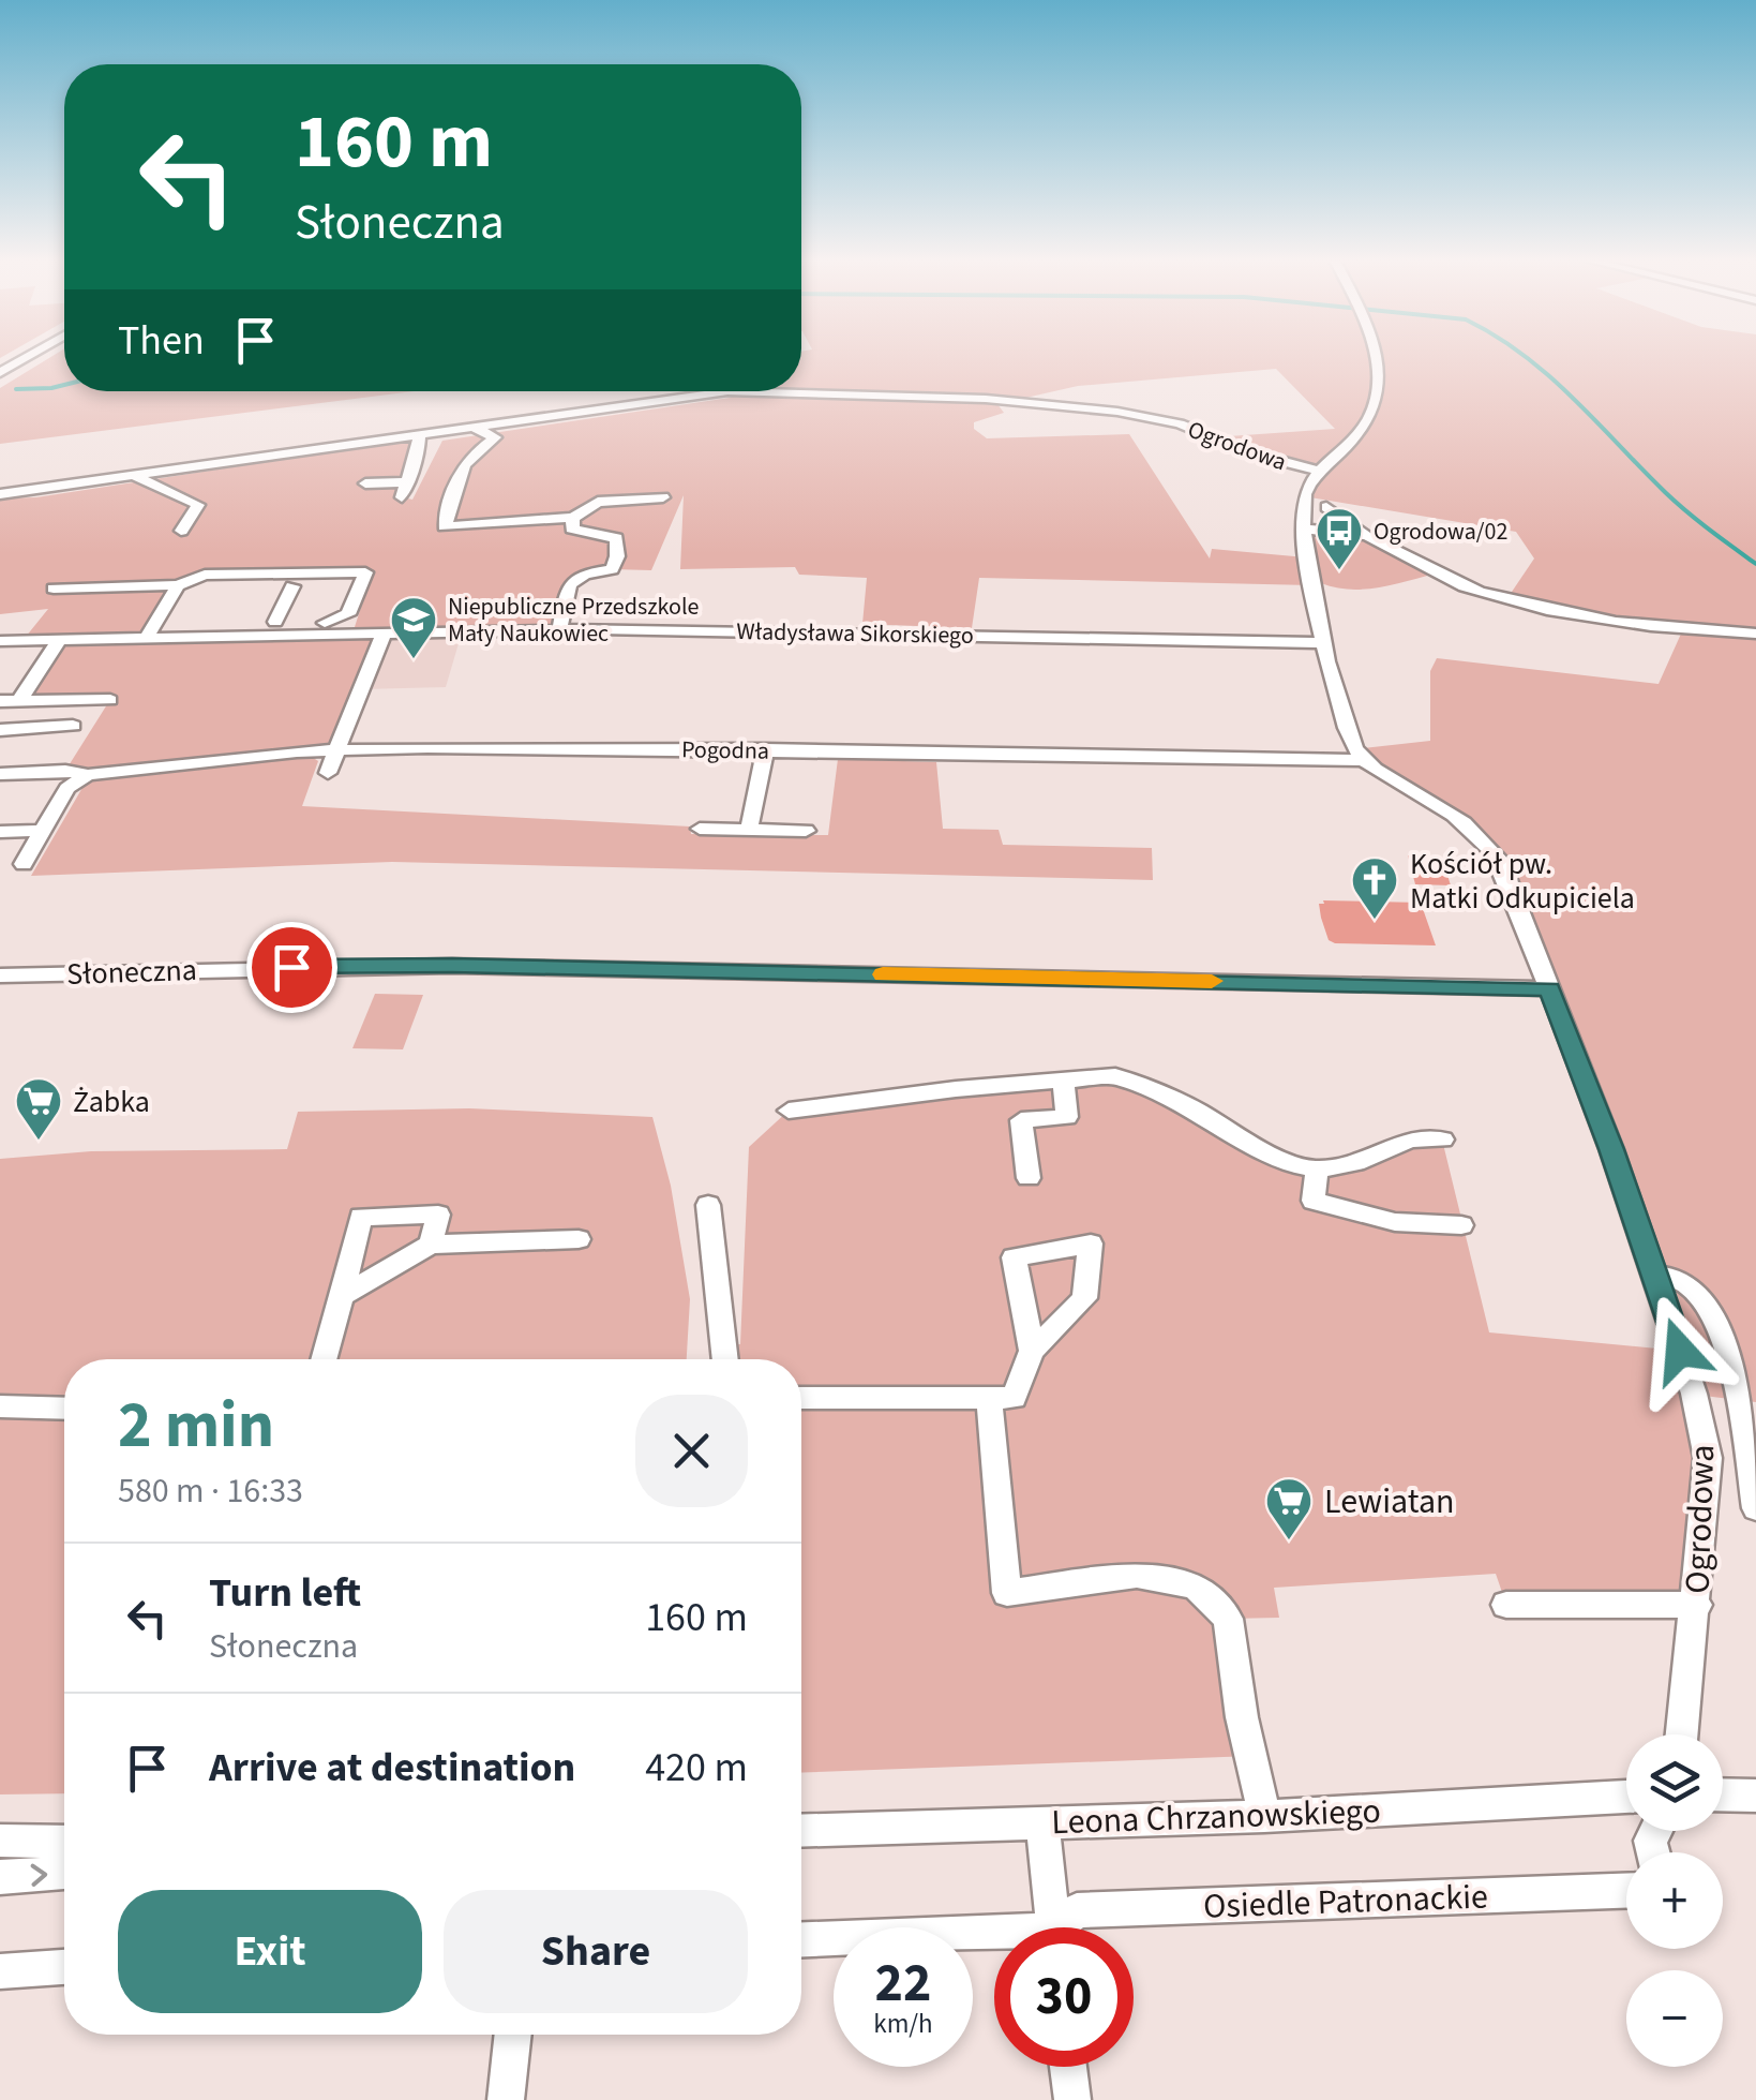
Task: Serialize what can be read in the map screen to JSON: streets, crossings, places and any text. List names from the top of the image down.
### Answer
{
  "streets": {
    "street": [
      "Ogrodowa",
      "Władysława Sikorskiego",
      "Pogodna",
      "Słoneczna",
      "Leona Chrzanowskiego",
      "Osiedle Patronackie"
    ]
  },
  "crossings": [
    ["Ogrodowa", "Pogodna"],
    ["Ogrodowa", "Słoneczna"]
  ],
  "places": {
    "bus stop": ["Ogrodowa/02"],
    "school or university": ["Niepubliczne Przedszkole Mały Naukowiec"],
    "church": ["Kościół pw. Matki Odkupiciela"],
    "supermarket": ["Żabka", "Lewiatan"]
  },
  "page": {
    "turn": ["160 m", "Słoneczna"],
    "then": "Then",
    "heading": ["2 min", "580 m · 16:33"],
    "list": [
      {
        "name": "Turn left",
        "note": "Słoneczna",
        "value": "160 m"
      },
      {
        "name": "Arrive at destination",
        "value": "420 m"
      }
    ],
    "map_buttons": ["+", "−"],
    "buttons": ["Exit", "Share"],
    "speed": "22 km/h",
    "limit": "30"
  }
}
